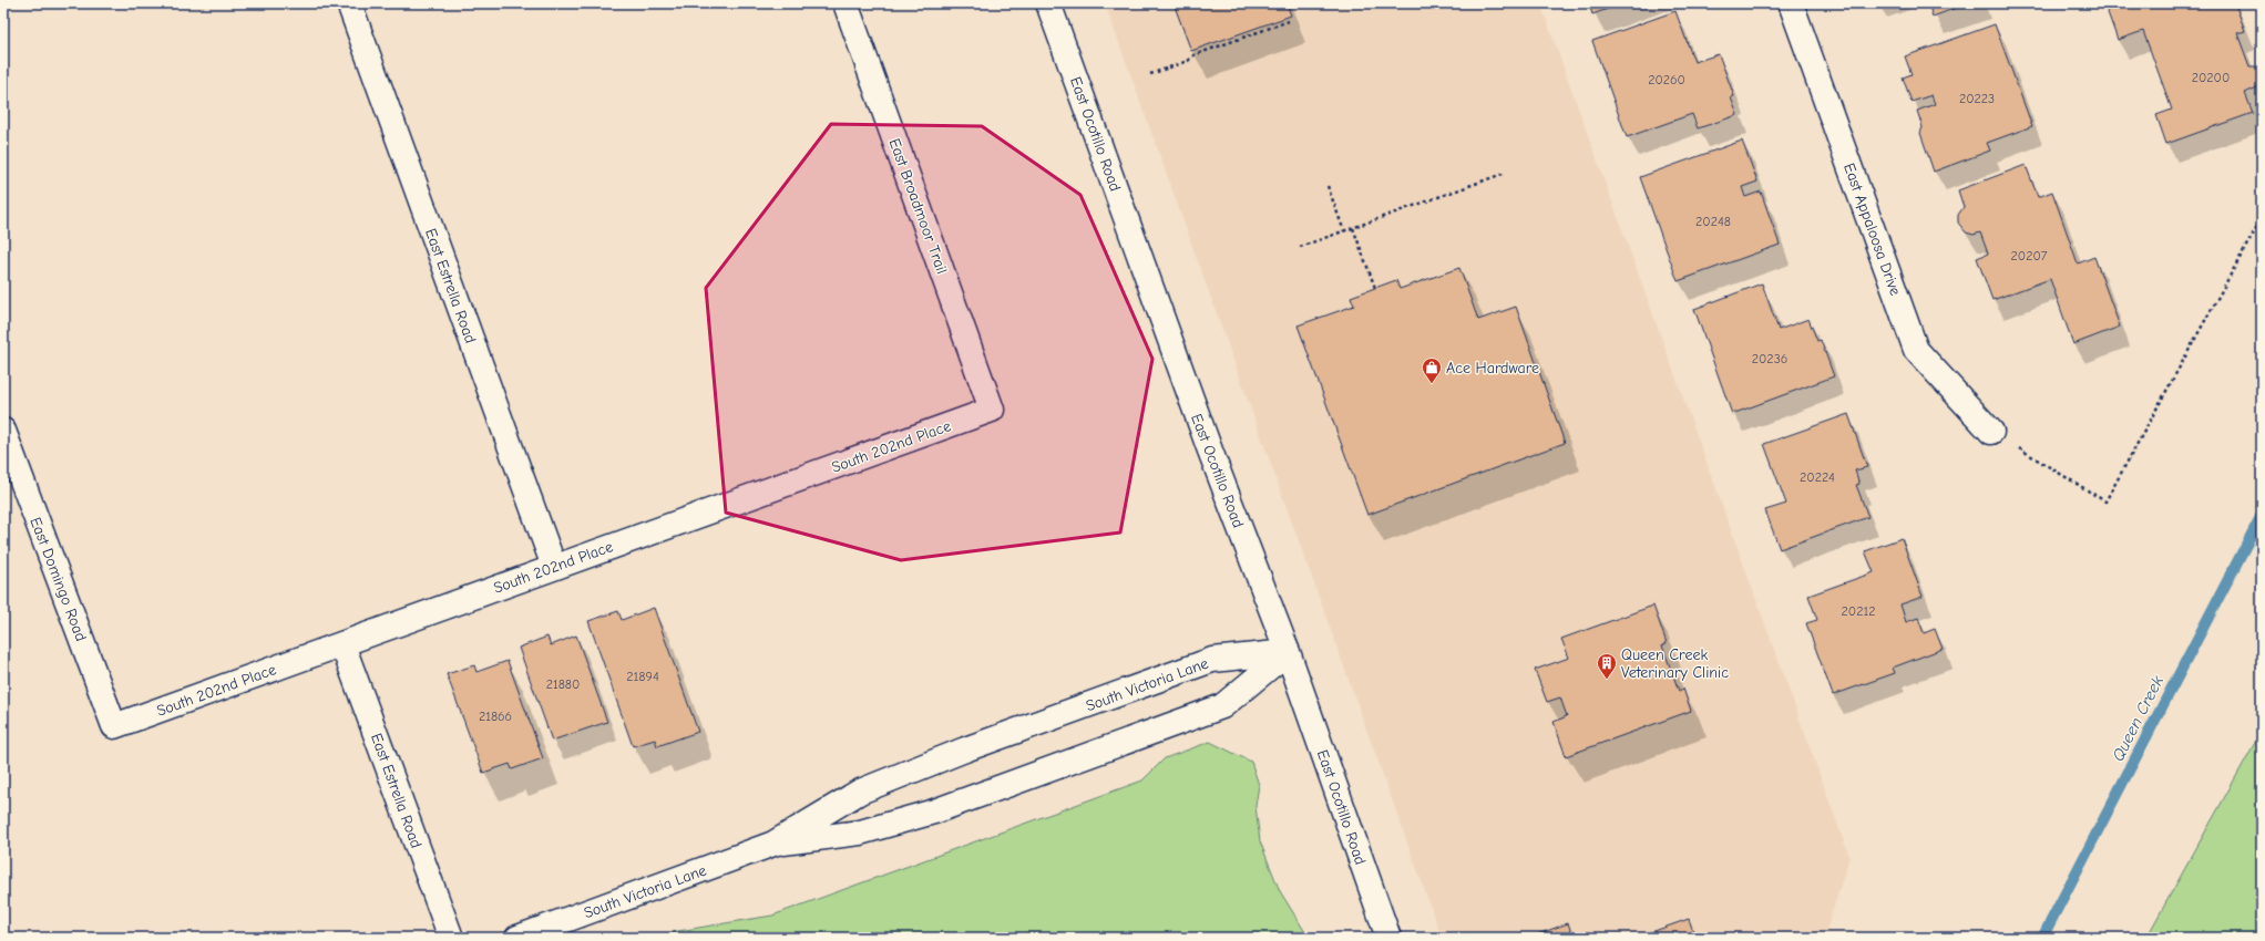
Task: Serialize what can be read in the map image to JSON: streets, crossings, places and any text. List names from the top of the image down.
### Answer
{
  "streets": {
    "street": [
      "East Ocotillo Road",
      "East Broadmoor Trail",
      "East Appaloosa Drive",
      "East Estrella Road",
      "South 202nd Place",
      "East Domingo Road",
      "South Victoria Lane"
    ]
  },
  "crossings": [
    ["East Ocotillo Road", "South Victoria Lane"],
    ["East Broadmoor Trail", "South 202nd Place"],
    ["East Estrella Road", "South 202nd Place"],
    ["South 202nd Place", "East Domingo Road"]
  ],
  "water": ["Queen Creek"],
  "places": {
    "shop": ["Ace Hardware"],
    "building": ["Queen Creek Veterinary Clinic"]
  },
  "house_numbers": [
    "20200",
    "20260",
    "20223",
    "20248",
    "20207",
    "20236",
    "20224",
    "20212",
    "21894",
    "21880",
    "21866"
  ]
}
